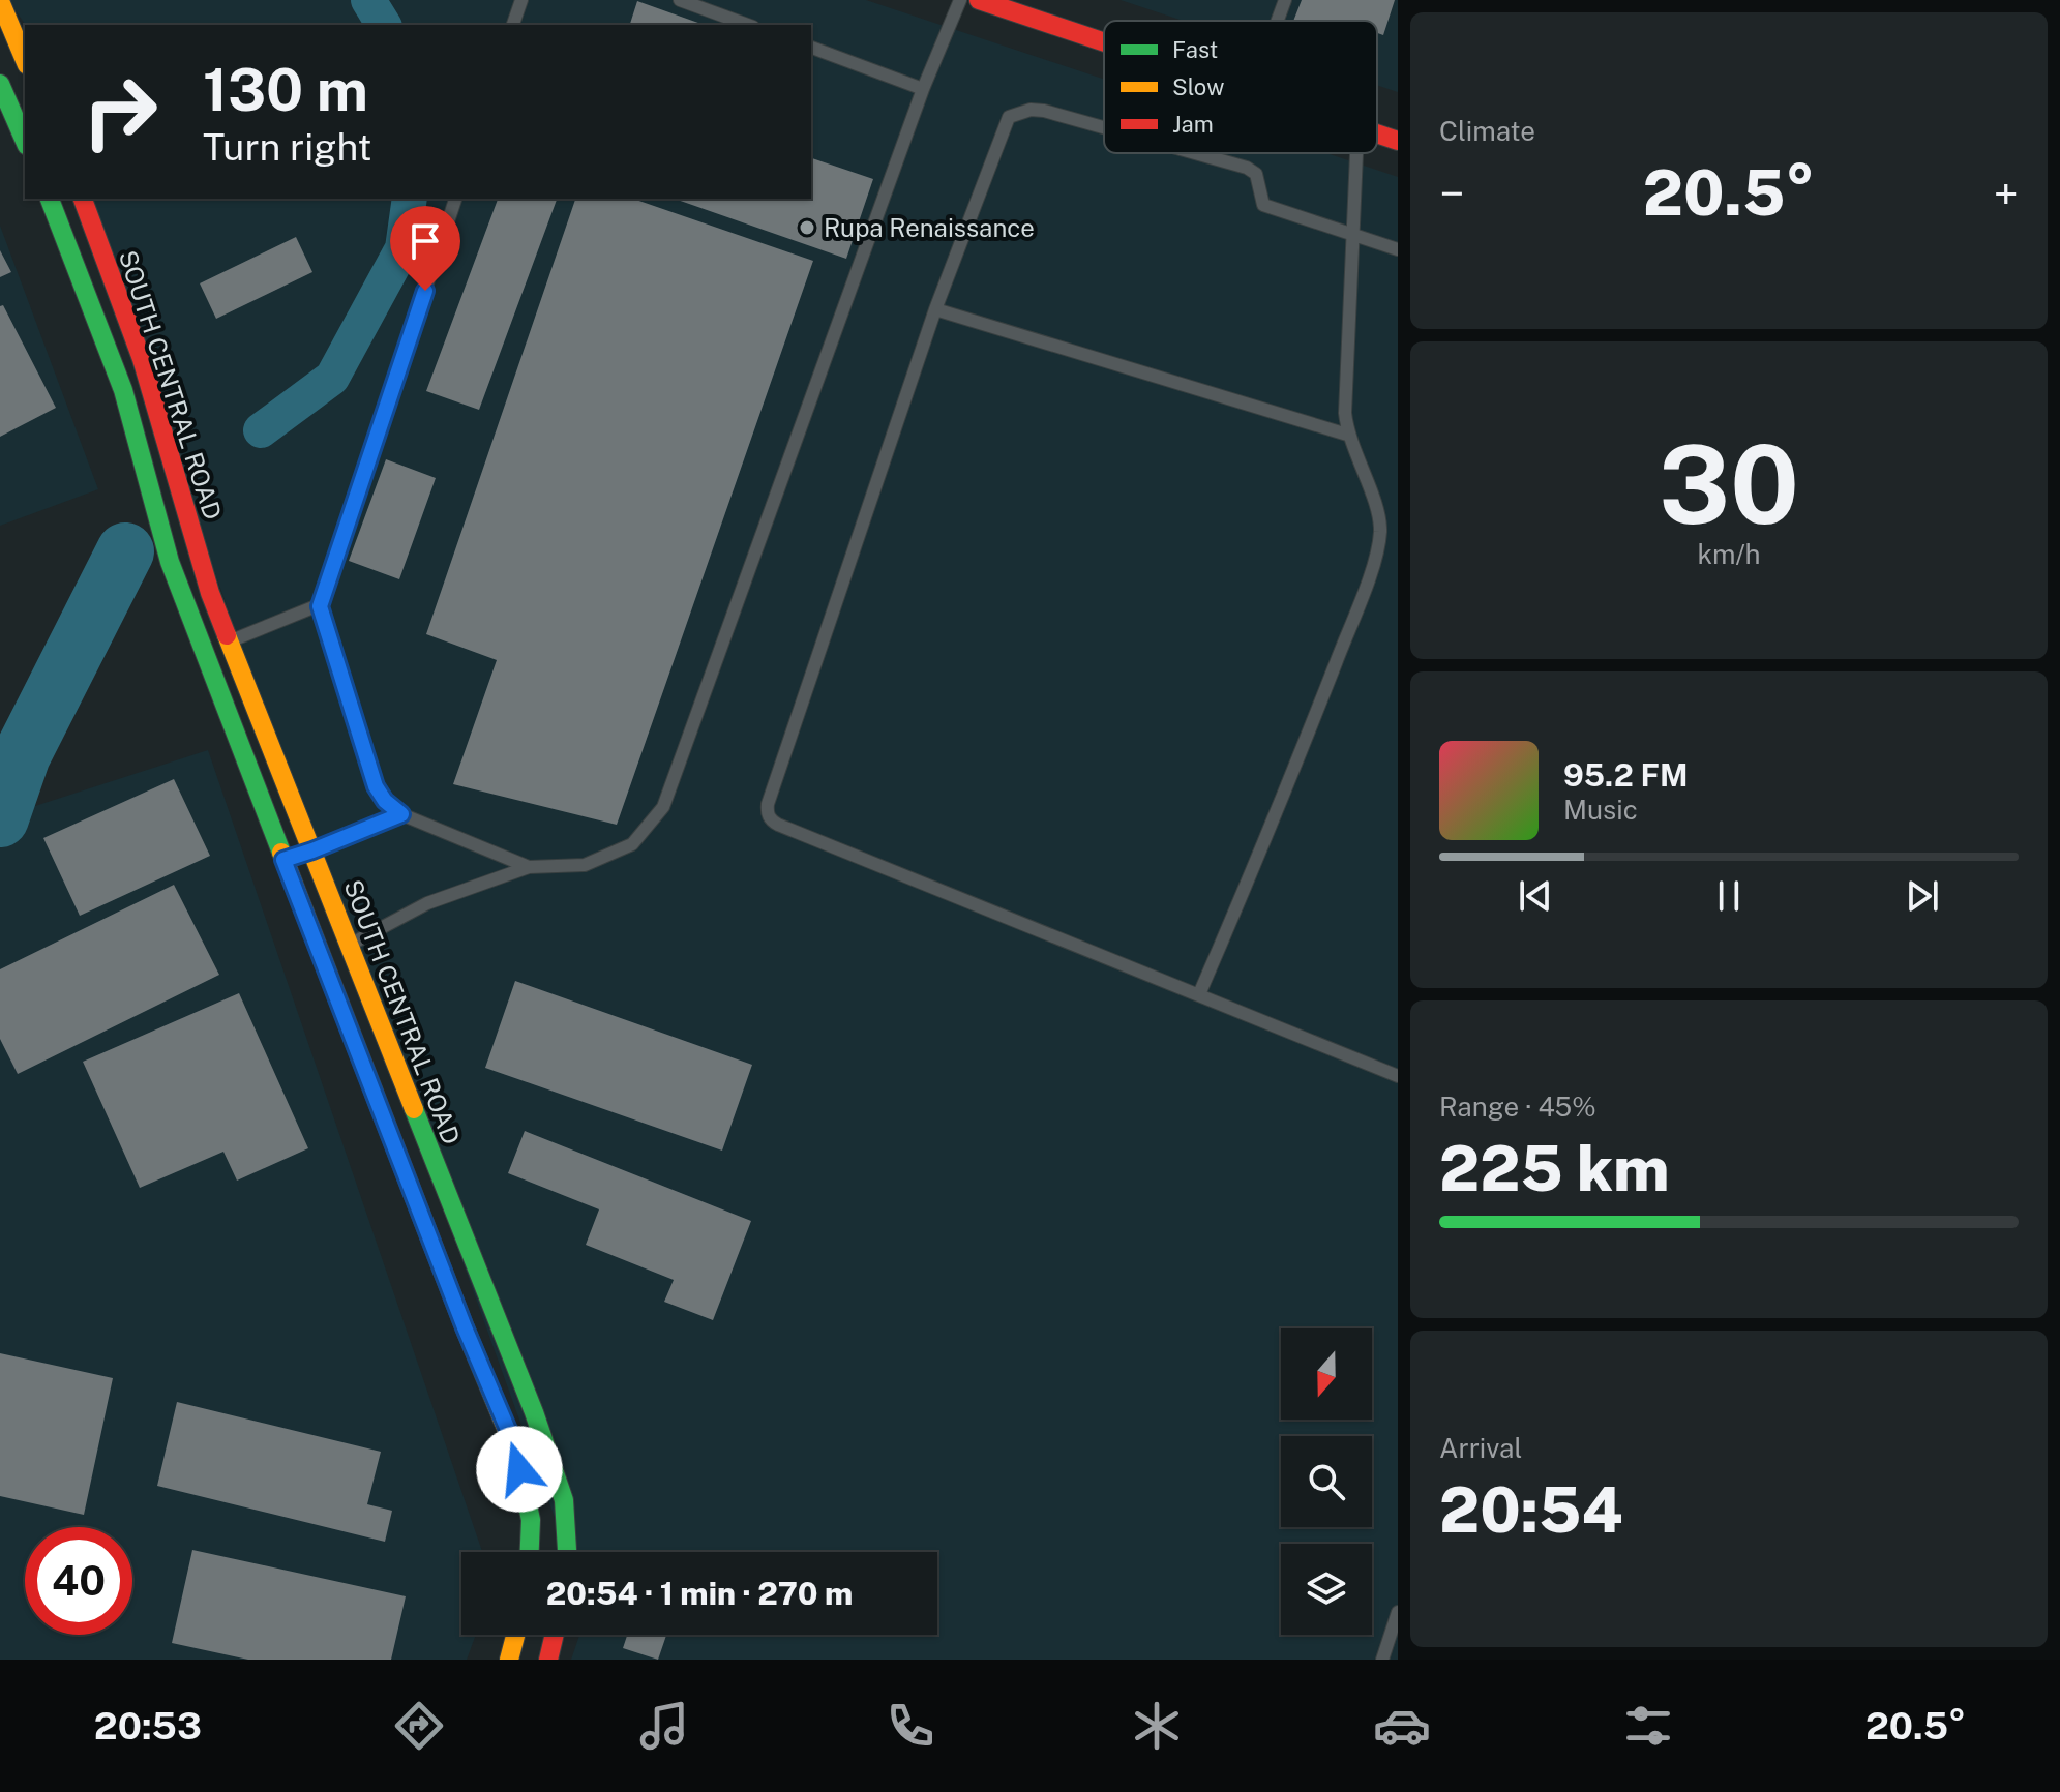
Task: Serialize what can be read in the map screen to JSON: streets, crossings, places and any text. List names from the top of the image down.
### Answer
{
  "streets": {
    "street": ["SOUTH CENTRAL ROAD"]
  },
  "places": ["Rupa Renaissance"],
  "legend": ["Fast", "Slow", "Jam"],
  "north": "bottom",
  "page": {
    "tile": [
      "Climate",
      ["30", "km/h"],
      ["Range · 45%", "225 km"],
      ["Arrival", "20:54"]
    ],
    "turn": ["130 m", "Turn right"],
    "heat": ["−", "20.5°", "+"],
    "song": ["95.2 FM", "Music"],
    "limit": "40",
    "trip": "20:54 · 1 min · 270 m",
    "tabs": ["20:53", "20.5°"]
  }
}
